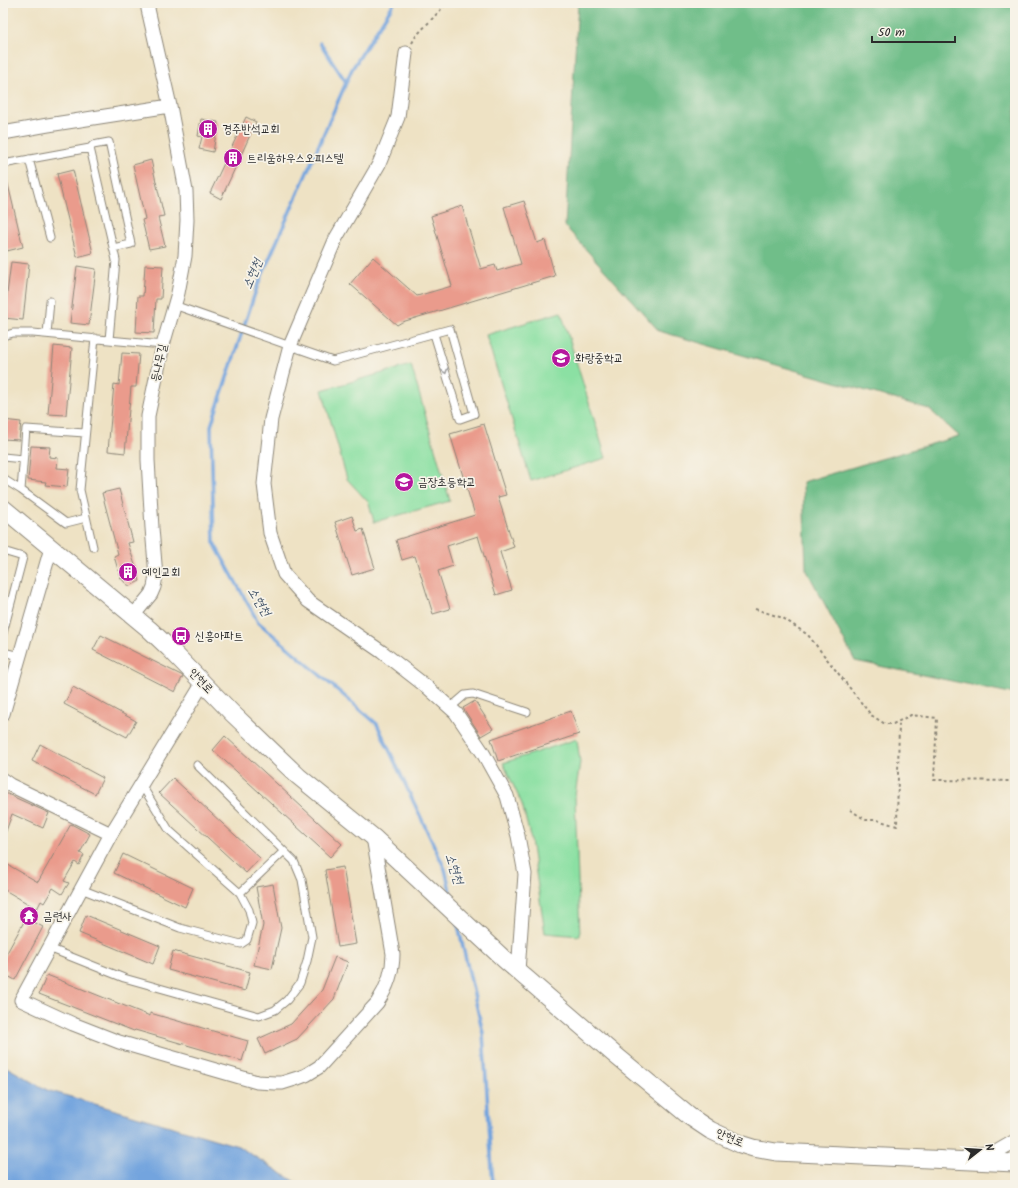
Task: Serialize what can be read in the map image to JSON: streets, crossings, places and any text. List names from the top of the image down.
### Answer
{
  "streets": {
    "street": ["등나무길", "안현로"]
  },
  "crossings": [
    ["등나무길", "안현로"]
  ],
  "water": ["소현천"],
  "places": {
    "building": ["경주반석교회", "트리움하우스오피스텔", "예인교회"],
    "school or university": ["화랑중학교", "금장초등학교"],
    "bus stop": ["신흥아파트"],
    "temple": ["금련사"]
  },
  "scale_bar": "50 m",
  "north": "right"
}
